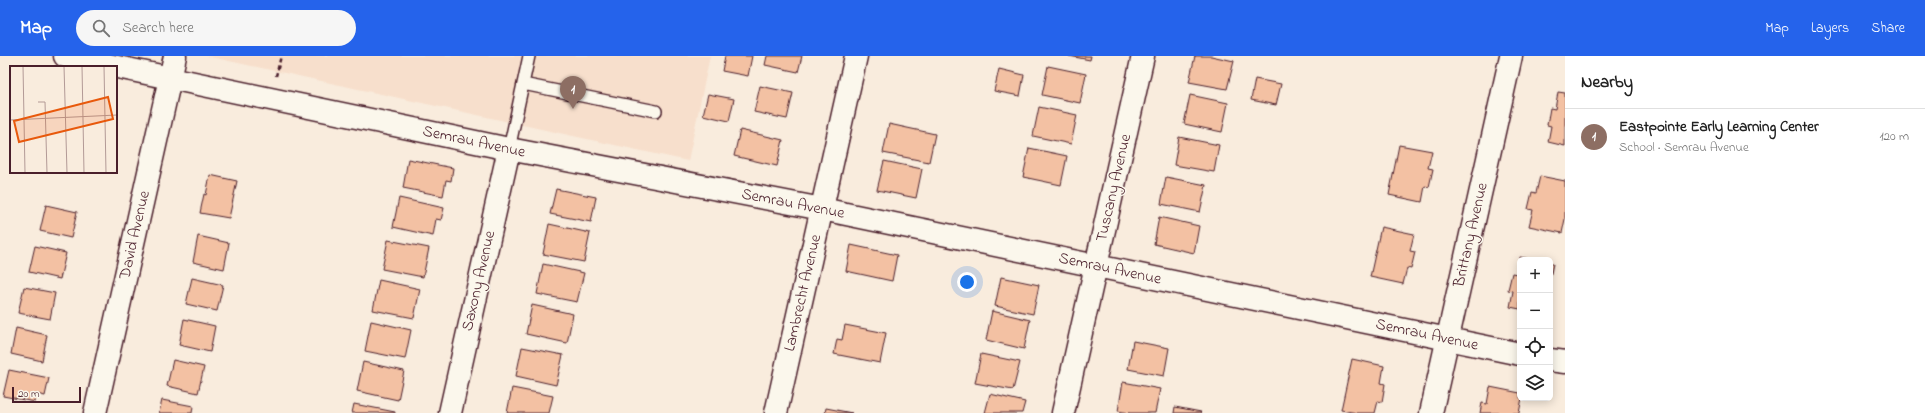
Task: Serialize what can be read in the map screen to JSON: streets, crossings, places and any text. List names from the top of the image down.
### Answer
{
  "streets": {
    "street": [
      "Semrau Avenue",
      "Tuscany Avenue",
      "David Avenue",
      "Brittany Avenue",
      "Saxony Avenue",
      "Lambrecht Avenue"
    ]
  },
  "crossings": [
    ["Semrau Avenue", "Tuscany Avenue"],
    ["Semrau Avenue", "David Avenue"],
    ["Semrau Avenue", "Brittany Avenue"],
    ["Semrau Avenue", "Saxony Avenue"],
    ["Semrau Avenue", "Lambrecht Avenue"]
  ],
  "scale_bar": "20 m",
  "page": {
    "header": "Map",
    "search": "Search here",
    "nav": ["Map", "Layers", "Share"],
    "heading": "Nearby",
    "pins": "1",
    "list": [
      {
        "mark": "1",
        "name": "Eastpointe Early Learning Center",
        "note": "School · Semrau Avenue",
        "value": "120 m"
      }
    ],
    "map_buttons": ["+", "−"],
    "scale": "20 m"
  }
}
